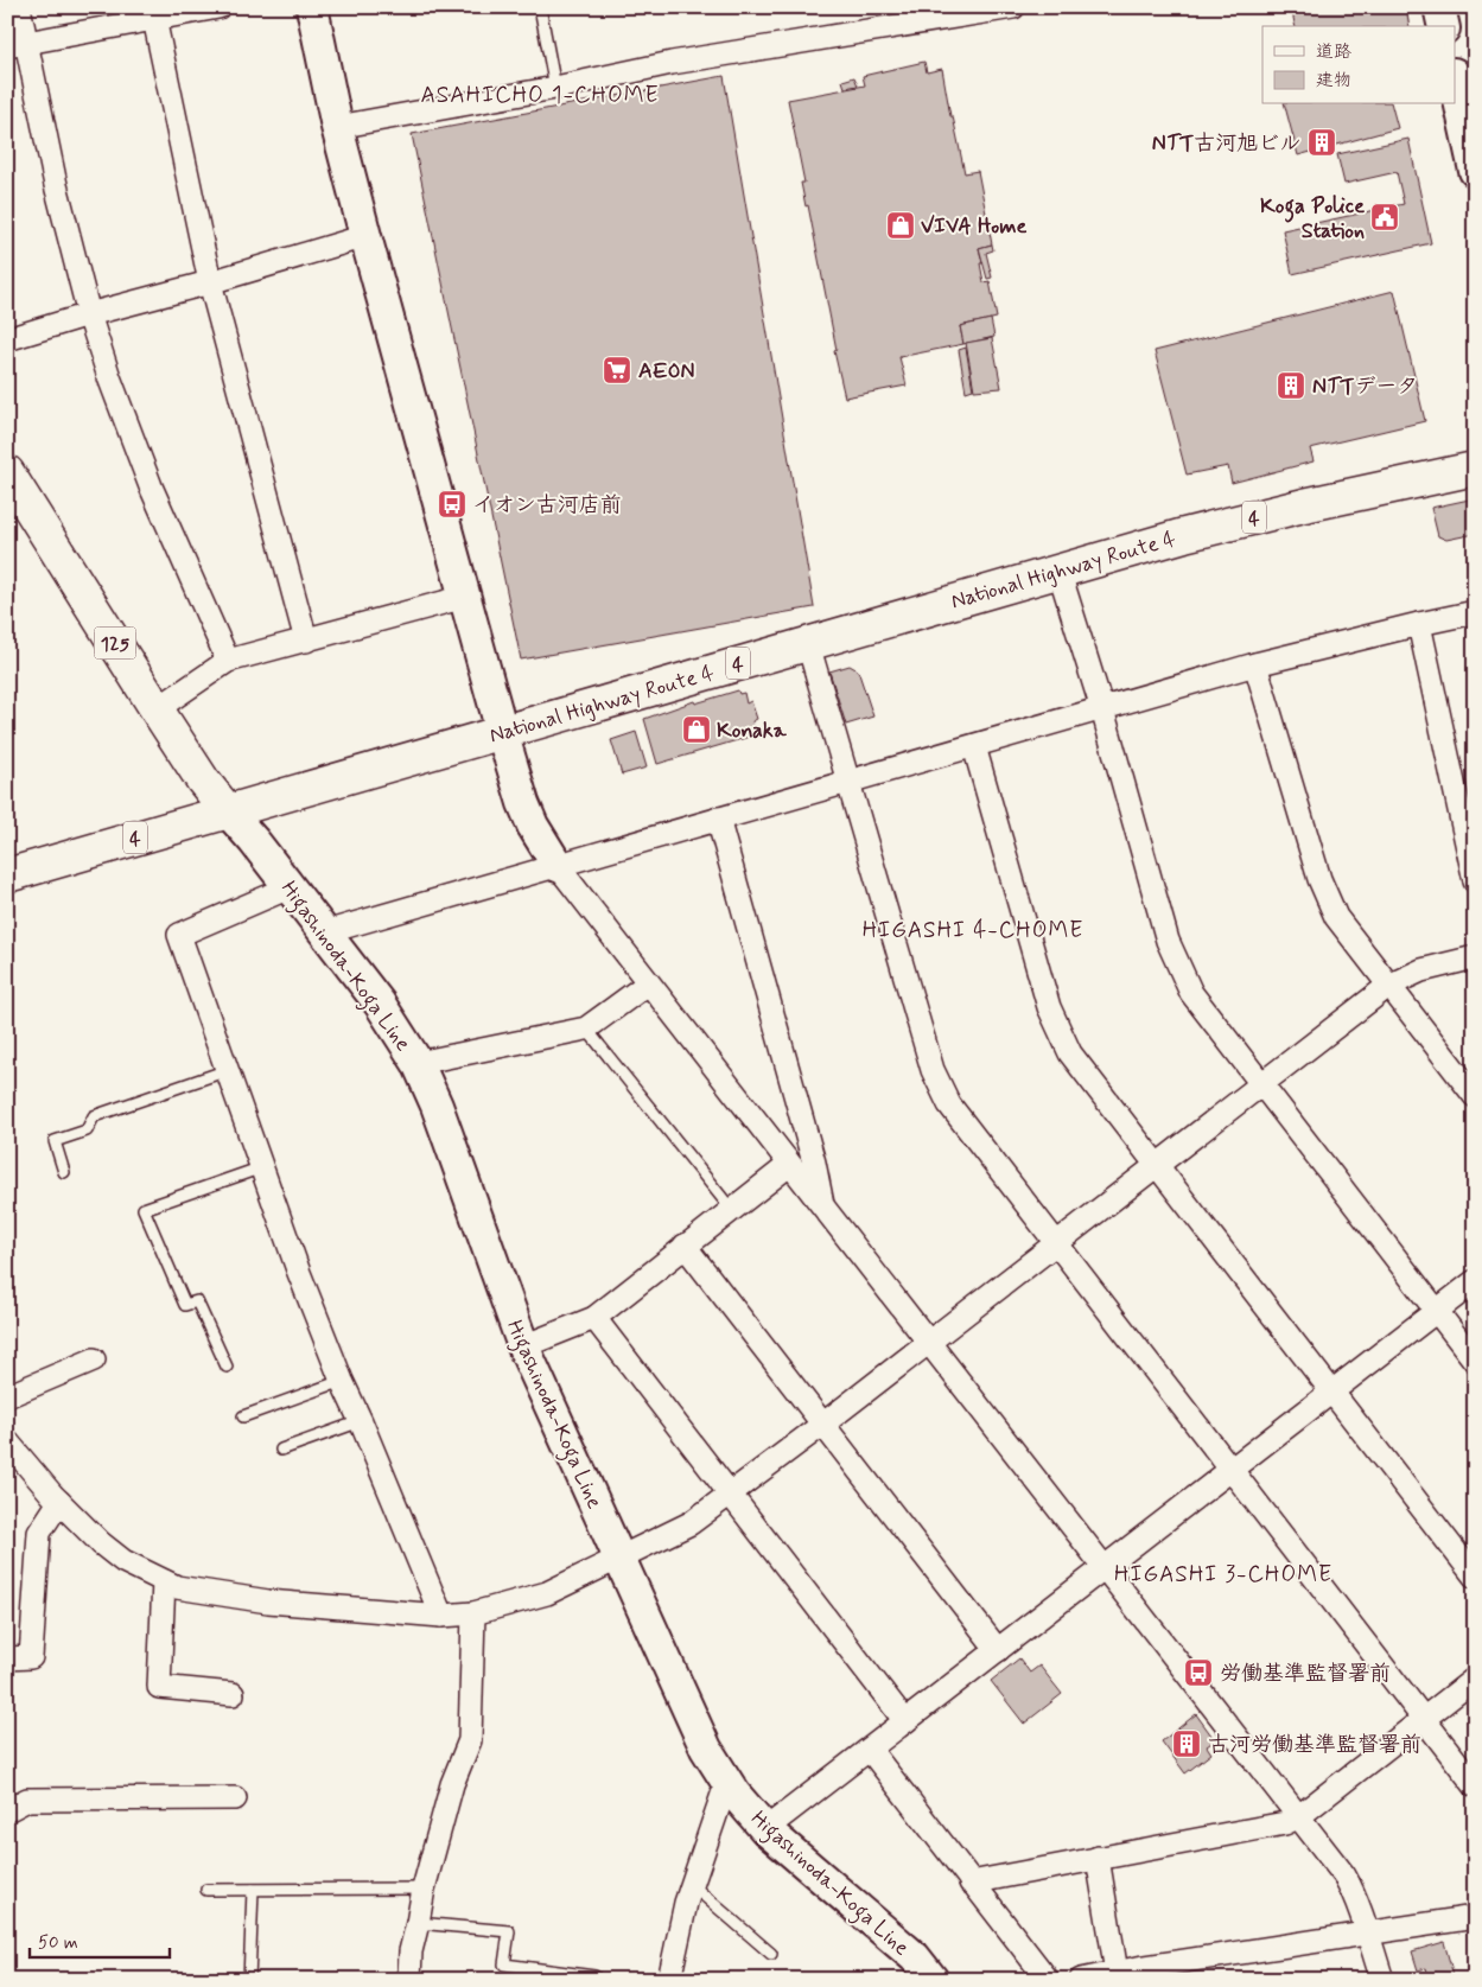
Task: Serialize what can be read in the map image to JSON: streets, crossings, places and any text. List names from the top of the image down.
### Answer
{
  "streets": {
    "highway": ["4", "National Highway Route 4", "125"],
    "main road": ["Higashinoda-Koga Line"]
  },
  "crossings": [
    ["National Highway Route 4", "125"],
    ["National Highway Route 4", "Higashinoda-Koga Line"],
    ["125", "Higashinoda-Koga Line"]
  ],
  "districts": ["ASAHICHO 1-CHOME", "HIGASHI 4-CHOME", "HIGASHI 3-CHOME"],
  "places": {
    "building": ["NTT古河旭ビル", "NTTデータ", "古河労働基準監督署前"],
    "public building": ["Koga Police Station"],
    "shop": ["VIVA Home", "Konaka"],
    "supermarket": ["AEON"],
    "bus stop": ["イオン古河店前", "労働基準監督署前"]
  },
  "legend": ["道路", "建物"],
  "scale_bar": "50 m"
}
